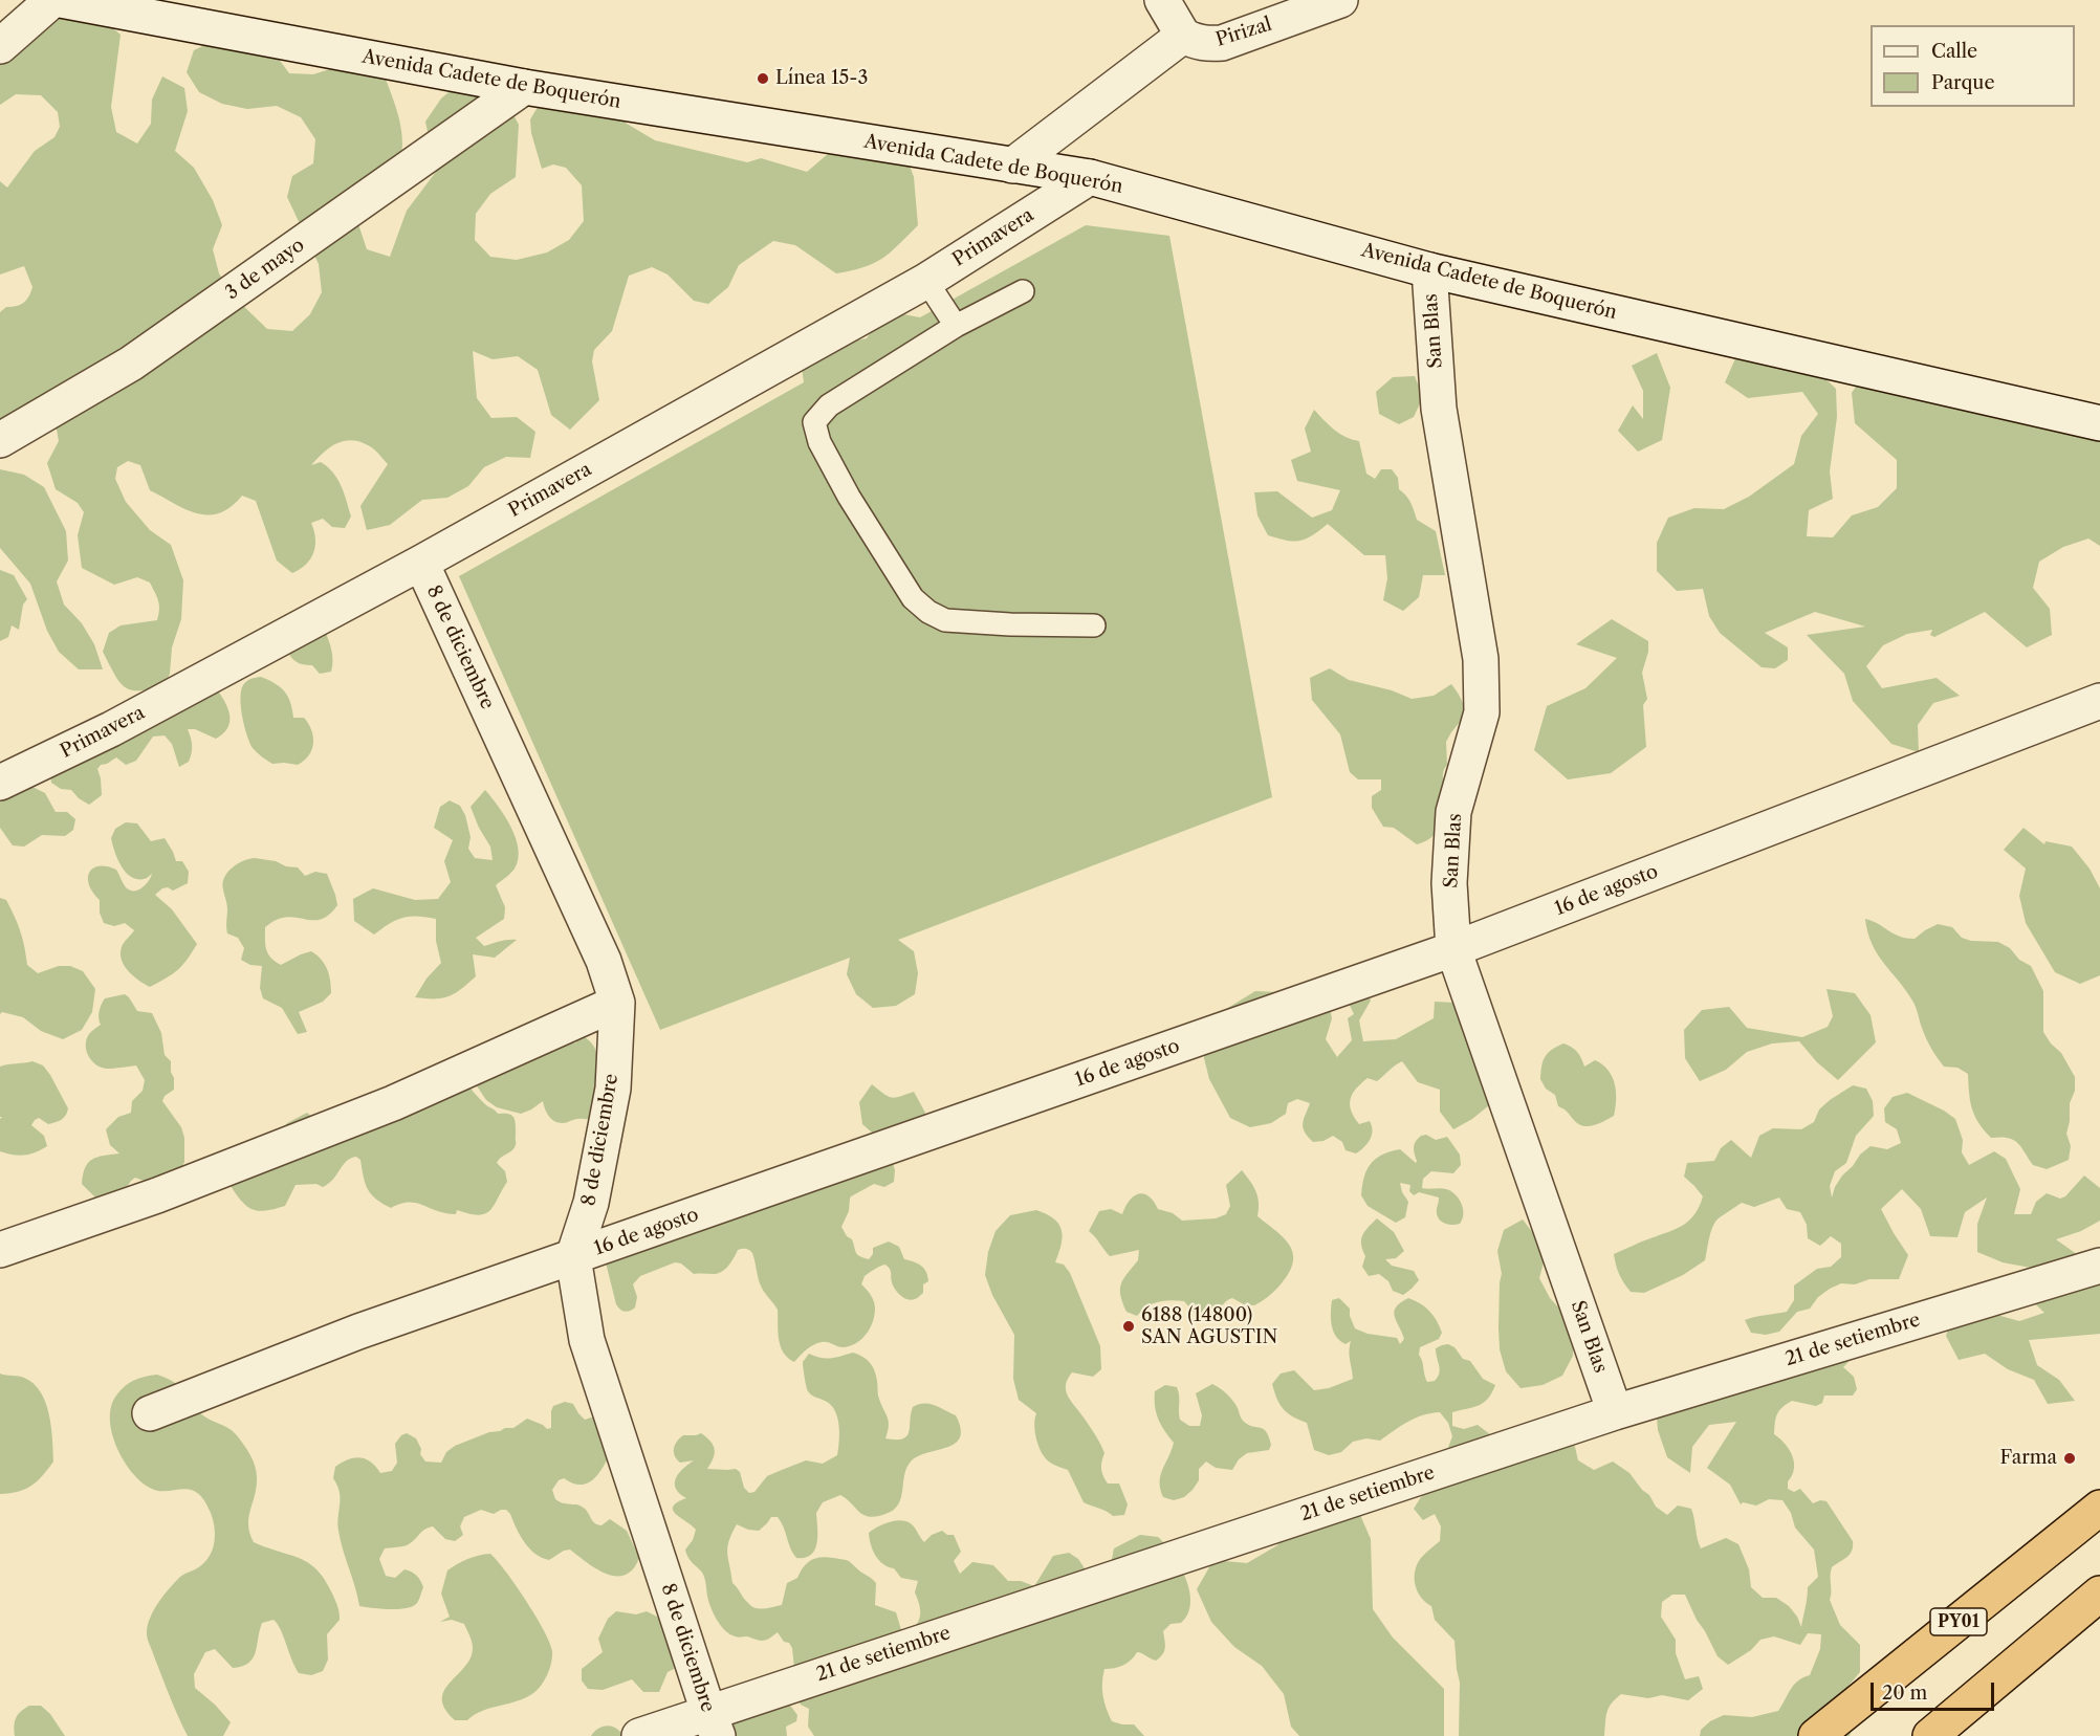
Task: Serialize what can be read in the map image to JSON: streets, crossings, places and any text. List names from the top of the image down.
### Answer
{
  "streets": {
    "highway": ["PY01"],
    "street": [
      "Pirizal",
      "Avenida Cadete de Boquerón",
      "Primavera",
      "3 de mayo",
      "San Blas",
      "8 de diciembre",
      "16 de agosto",
      "21 de setiembre"
    ]
  },
  "crossings": [
    ["Avenida Cadete de Boquerón", "Primavera"],
    ["Avenida Cadete de Boquerón", "3 de mayo"],
    ["Avenida Cadete de Boquerón", "San Blas"],
    ["Primavera", "8 de diciembre"],
    ["San Blas", "16 de agosto"],
    ["San Blas", "21 de setiembre"],
    ["8 de diciembre", "16 de agosto"],
    ["8 de diciembre", "21 de setiembre"]
  ],
  "places": ["Línea 15-3", "6188 (14800) SAN AGUSTIN", "Farma"],
  "legend": ["Calle", "Parque"],
  "scale_bar": "20 m"
}
